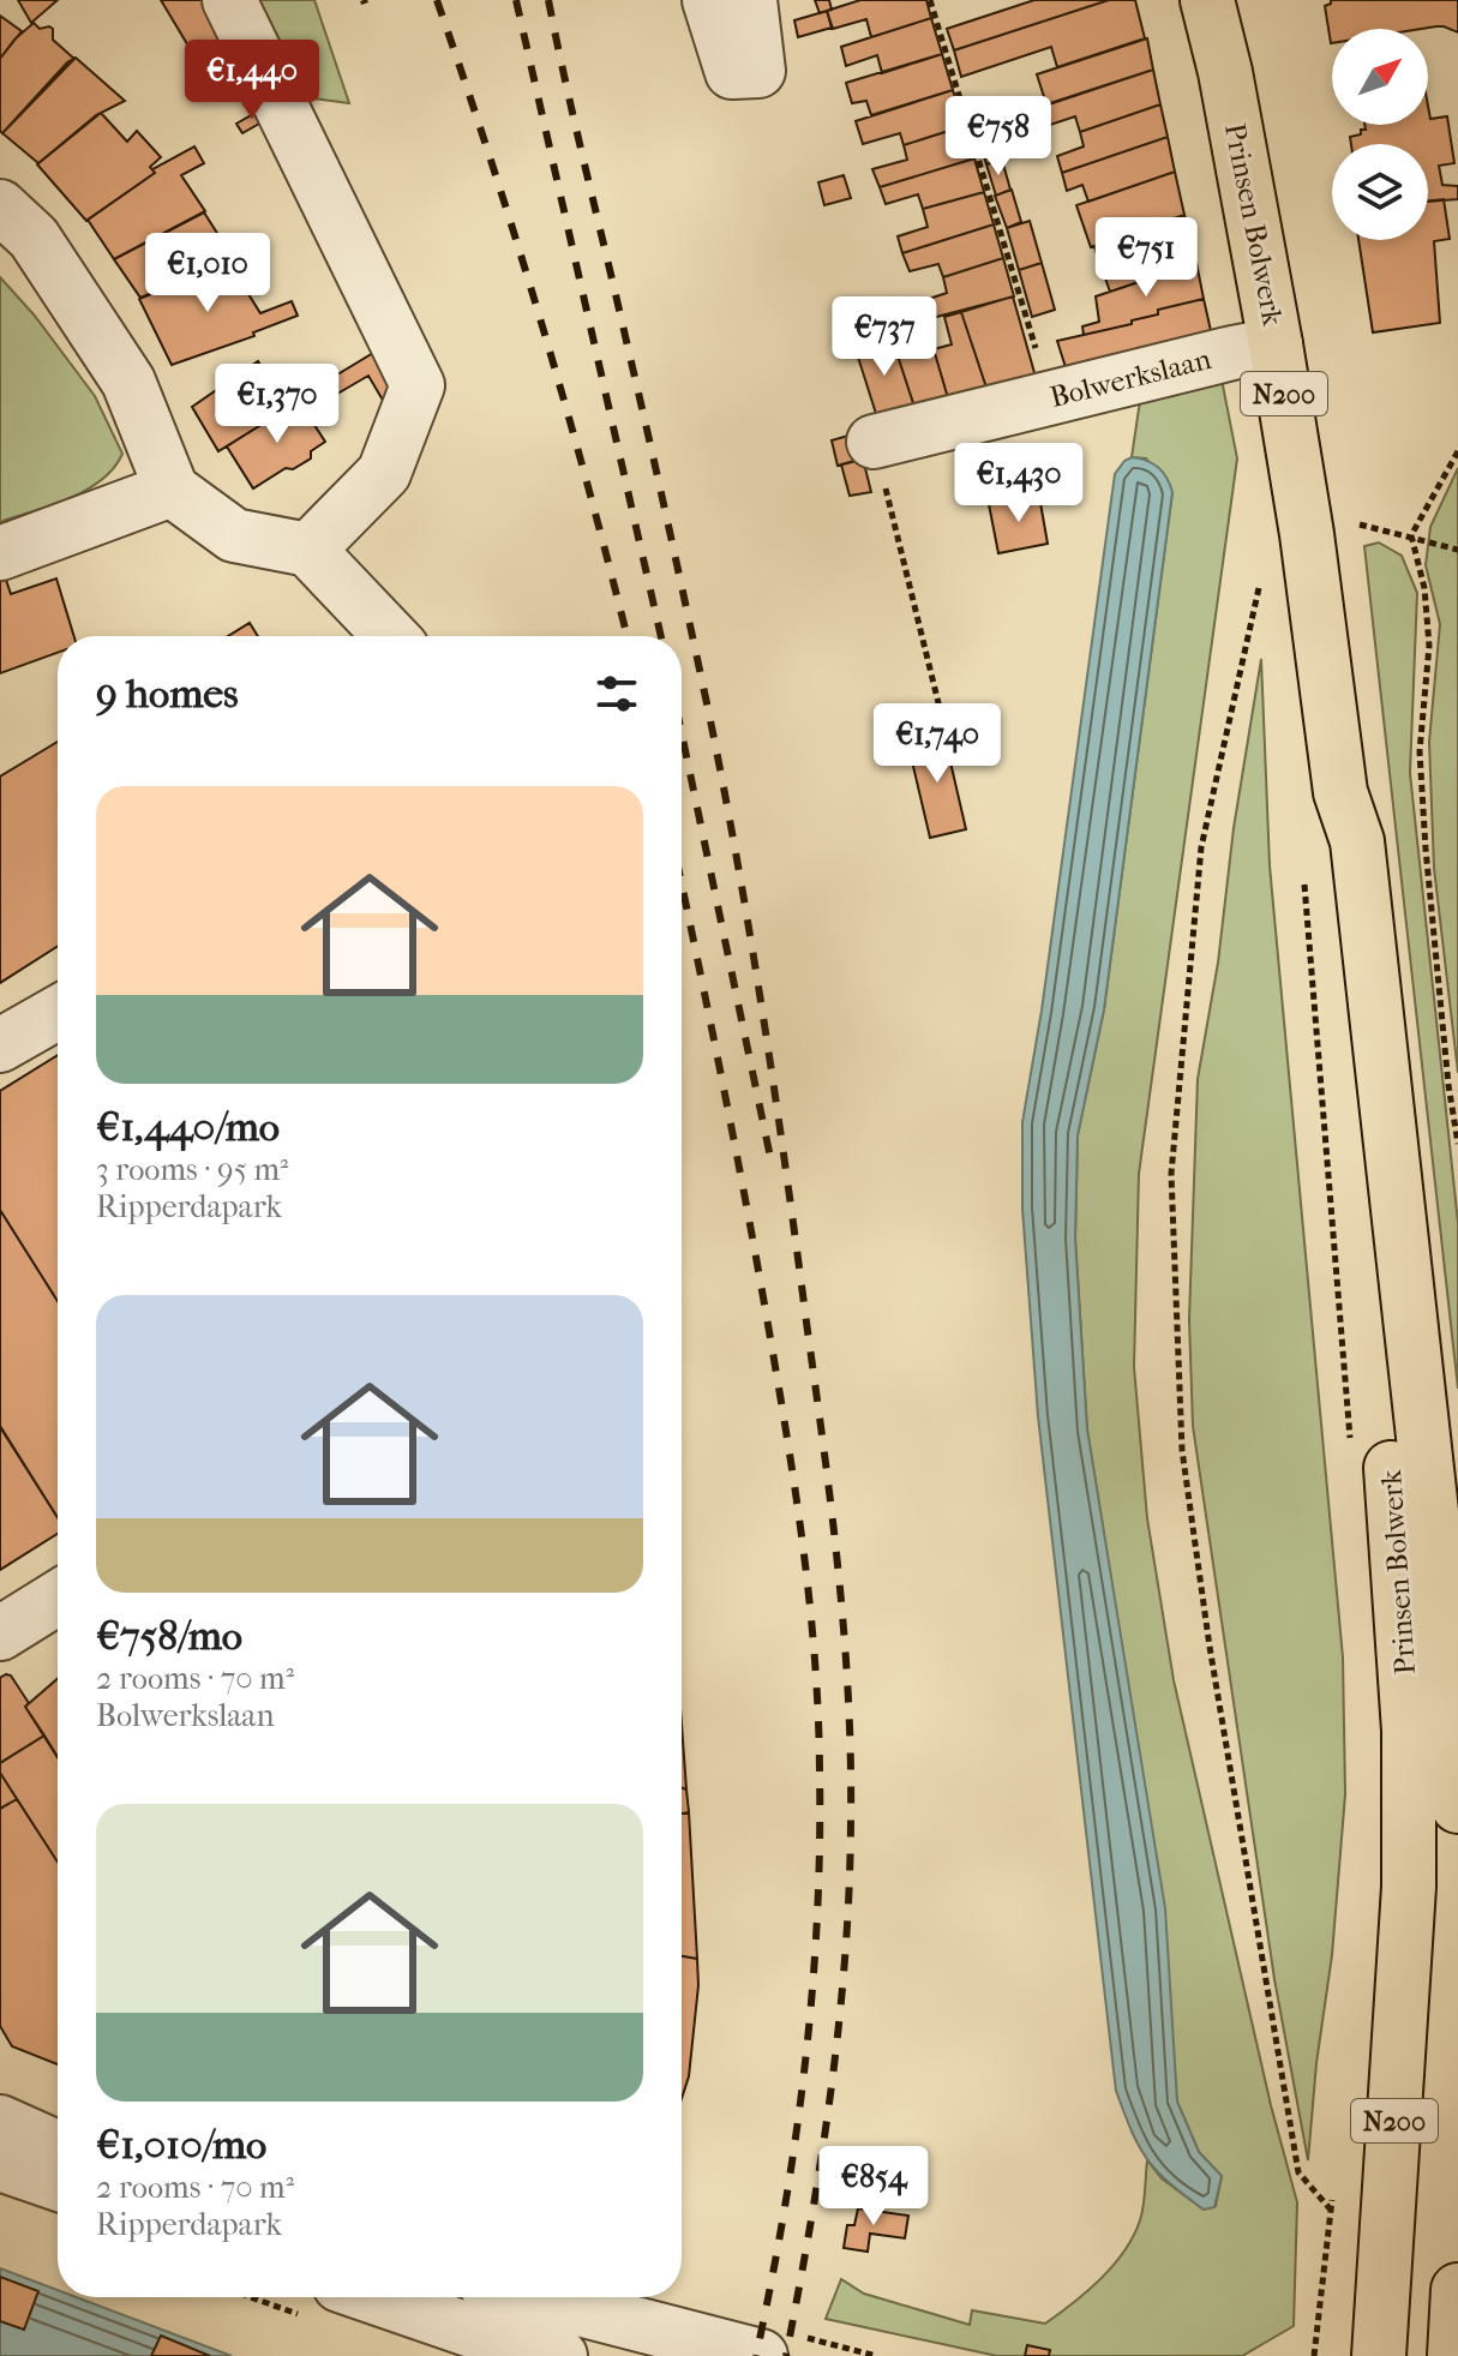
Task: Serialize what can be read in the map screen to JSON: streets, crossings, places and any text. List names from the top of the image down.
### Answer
{
  "streets": {
    "main road": ["Prinsen Bolwerk", "N200"],
    "street": ["Bolwerkslaan"]
  },
  "crossings": [
    ["Prinsen Bolwerk", "Bolwerkslaan"]
  ],
  "north": "top right",
  "page": {
    "price": [
      "€1,440",
      "€758",
      "€751",
      "€1,010",
      "€737",
      "€1,370",
      "€1,430",
      "€1,740",
      "€854"
    ],
    "heading": "9 homes",
    "list": [
      {
        "name": "€1,440/mo",
        "note": "3 rooms · 95 m² · Ripperdapark"
      },
      {
        "name": "€758/mo",
        "note": "2 rooms · 70 m² · Bolwerkslaan"
      },
      {
        "name": "€1,010/mo",
        "note": "2 rooms · 70 m² · Ripperdapark"
      }
    ]
  }
}
